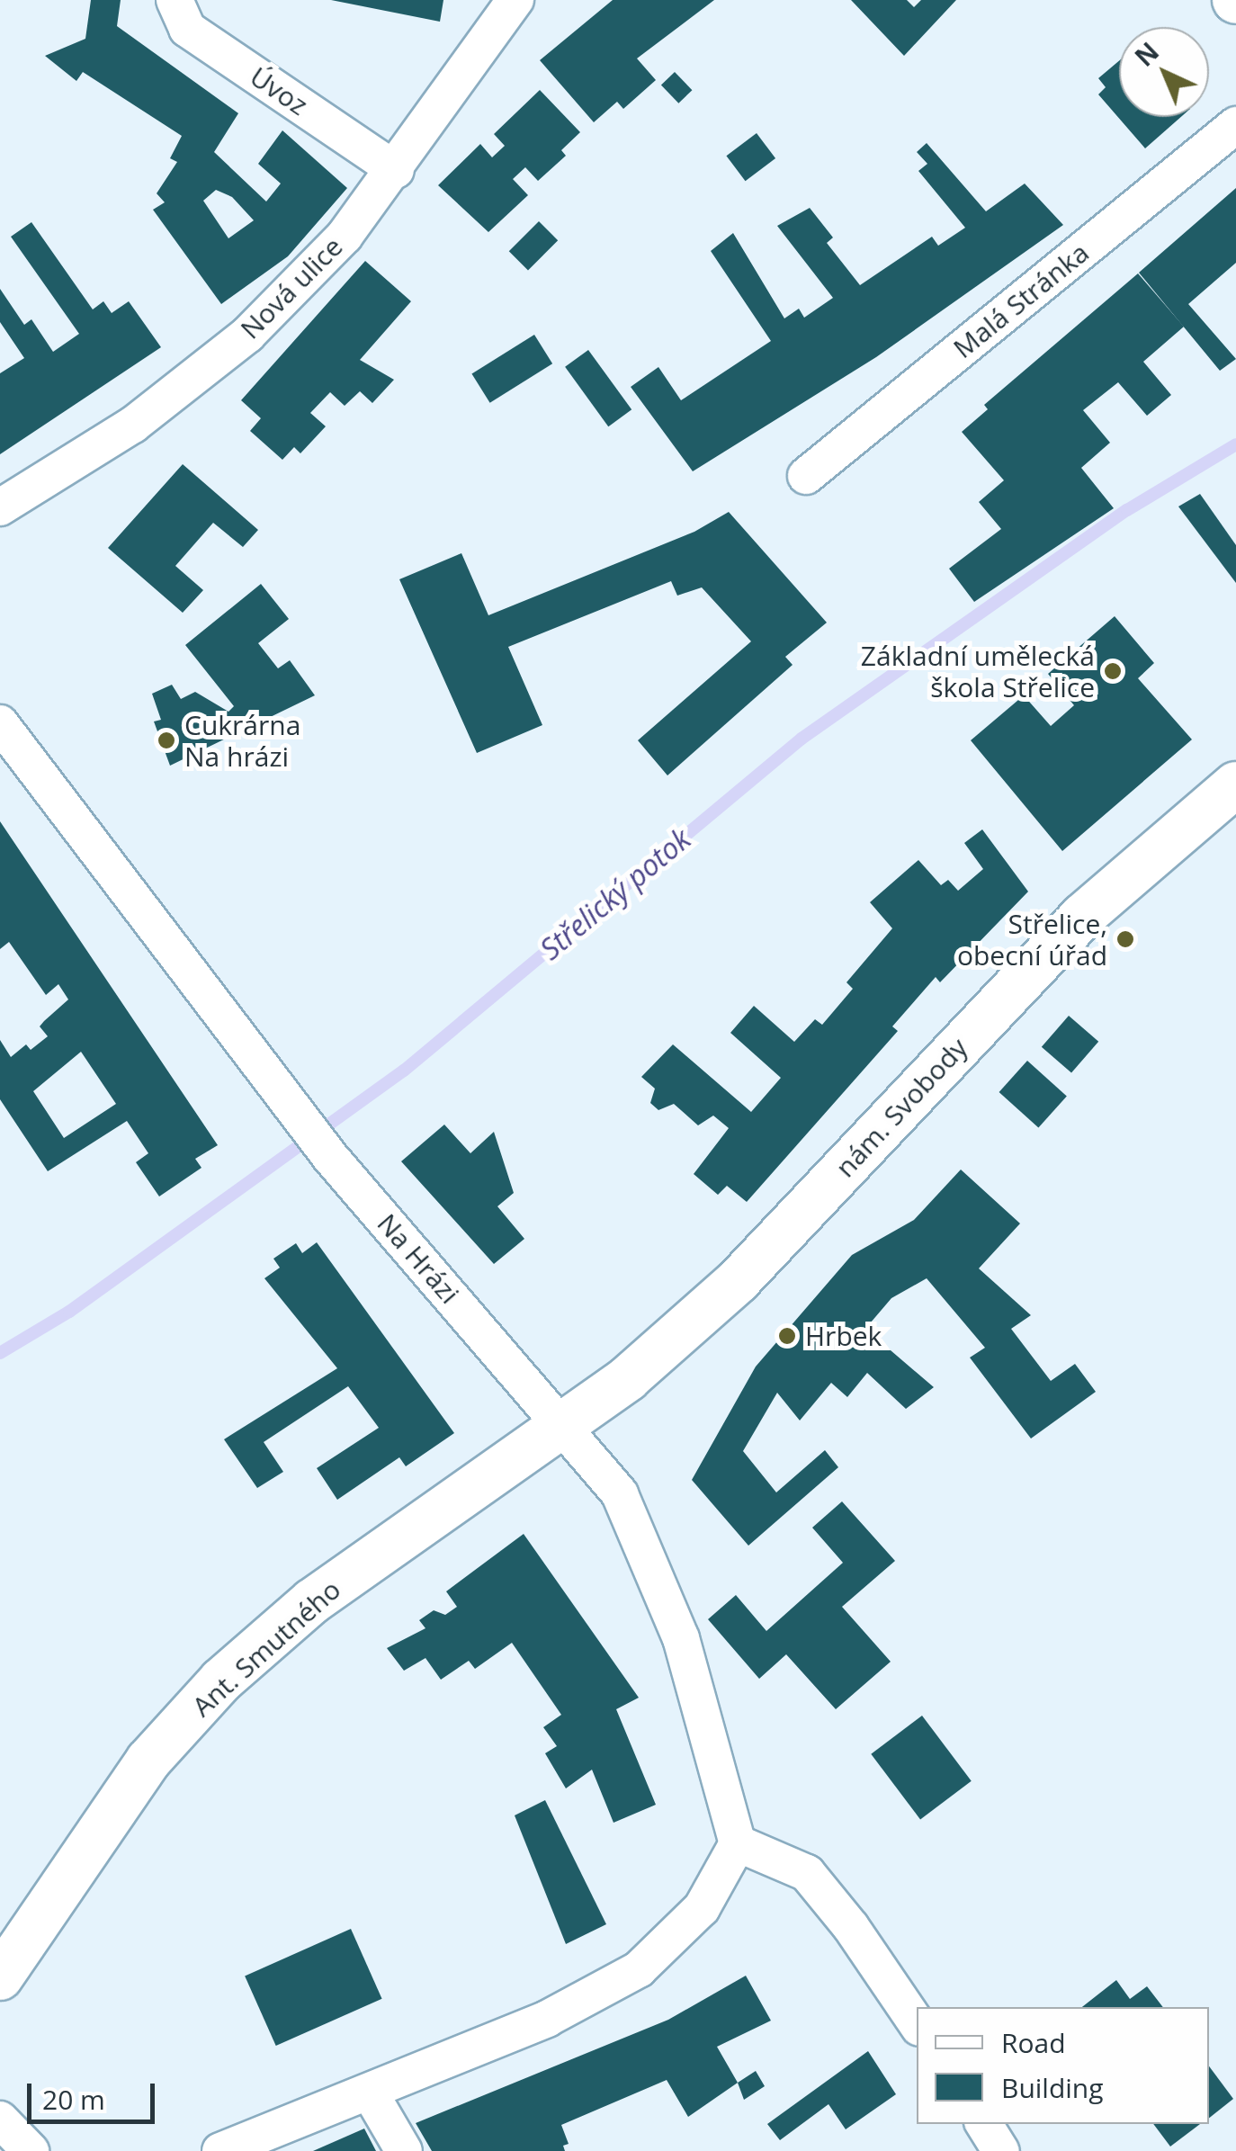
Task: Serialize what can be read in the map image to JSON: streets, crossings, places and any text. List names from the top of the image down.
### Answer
{
  "streets": {
    "street": [
      "Úvoz",
      "Nová ulice",
      "Malá Stránka",
      "nám. Svobody",
      "Na Hrázi",
      "Ant. Smutného"
    ]
  },
  "crossings": [
    ["Úvoz", "Nová ulice"],
    ["nám. Svobody", "Na Hrázi"],
    ["nám. Svobody", "Ant. Smutného"],
    ["Na Hrázi", "Ant. Smutného"]
  ],
  "water": ["Střelický potok"],
  "places": [
    "Základní umělecká škola Střelice",
    "Cukrárna Na hrázi",
    "Střelice, obecní úřad",
    "Hrbek"
  ],
  "legend": ["Road", "Building"],
  "scale_bar": "20 m",
  "north": "top left"
}
